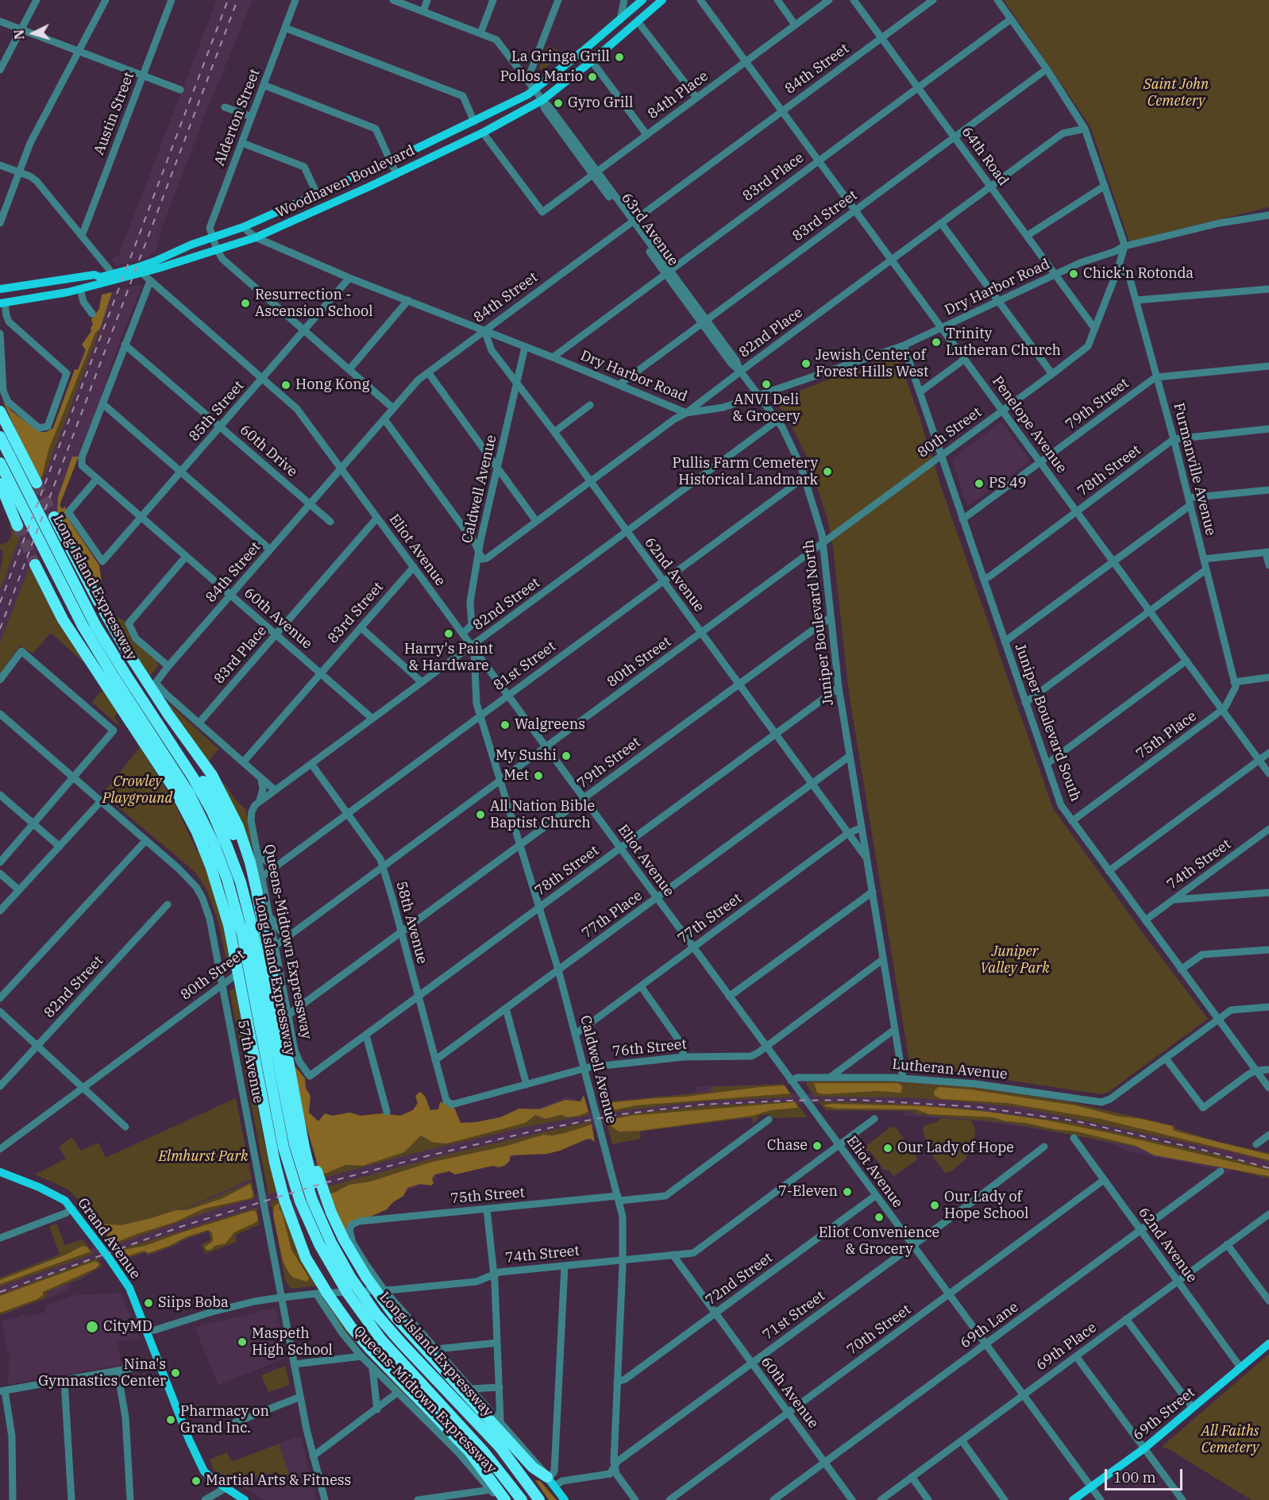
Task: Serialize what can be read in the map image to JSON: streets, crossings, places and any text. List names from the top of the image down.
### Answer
{
  "streets": {
    "highway": ["Long Island Expressway"],
    "main road": ["Woodhaven Boulevard", "Grand Avenue", "69th Street"],
    "street": [
      "84th Street",
      "84th Place",
      "Austin Street",
      "Alderton Street",
      "64th Road",
      "83rd Place",
      "83rd Street",
      "63rd Avenue",
      "Dry Harbor Road",
      "82nd Place",
      "79th Street",
      "85th Street",
      "Penelope Avenue",
      "80th Street",
      "60th Drive",
      "Furmanville Avenue",
      "78th Street",
      "Caldwell Avenue",
      "Eliot Avenue",
      "62nd Avenue",
      "82nd Street",
      "60th Avenue",
      "Juniper Boulevard North",
      "81st Street",
      "Juniper Boulevard South",
      "75th Place",
      "74th Street",
      "77th Place",
      "77th Street",
      "58th Avenue",
      "Queens-Midtown Expressway",
      "76th Street",
      "57th Avenue",
      "Lutheran Avenue",
      "75th Street",
      "72nd Street",
      "71st Street",
      "69th Lane",
      "70th Street",
      "69th Place"
    ]
  },
  "crossings": [
    ["84th Street", "64th Road"],
    ["84th Street", "83rd Place"],
    ["84th Street", "63rd Avenue"],
    ["84th Street", "Dry Harbor Road"],
    ["84th Street", "Penelope Avenue"],
    ["84th Street", "60th Drive"],
    ["84th Street", "Eliot Avenue"],
    ["84th Street", "62nd Avenue"],
    ["84th Street", "60th Avenue"],
    ["84th Place", "Woodhaven Boulevard"],
    ["84th Place", "63rd Avenue"],
    ["84th Place", "Penelope Avenue"],
    ["Alderton Street", "Woodhaven Boulevard"],
    ["64th Road", "83rd Place"],
    ["64th Road", "83rd Street"],
    ["64th Road", "Dry Harbor Road"],
    ["64th Road", "82nd Place"],
    ["64th Road", "80th Street"],
    ["83rd Place", "63rd Avenue"],
    ["83rd Place", "Dry Harbor Road"],
    ["83rd Place", "Penelope Avenue"],
    ["83rd Place", "Eliot Avenue"],
    ["83rd Place", "60th Avenue"],
    ["Woodhaven Boulevard", "63rd Avenue"],
    ["Woodhaven Boulevard", "Dry Harbor Road"],
    ["Woodhaven Boulevard", "Eliot Avenue"],
    ["83rd Street", "63rd Avenue"],
    ["83rd Street", "Dry Harbor Road"],
    ["83rd Street", "Penelope Avenue"],
    ["83rd Street", "Eliot Avenue"],
    ["83rd Street", "60th Avenue"],
    ["63rd Avenue", "Dry Harbor Road"],
    ["63rd Avenue", "82nd Place"],
    ["63rd Avenue", "Juniper Boulevard North"],
    ["Dry Harbor Road", "82nd Place"],
    ["Dry Harbor Road", "85th Street"],
    ["Dry Harbor Road", "Penelope Avenue"],
    ["Dry Harbor Road", "80th Street"],
    ["Dry Harbor Road", "Caldwell Avenue"],
    ["Dry Harbor Road", "62nd Avenue"],
    ["Dry Harbor Road", "Juniper Boulevard North"],
    ["Dry Harbor Road", "Juniper Boulevard South"],
    ["82nd Place", "Penelope Avenue"],
    ["82nd Place", "Caldwell Avenue"],
    ["82nd Place", "62nd Avenue"],
    ["79th Street", "Penelope Avenue"],
    ["79th Street", "Furmanville Avenue"],
    ["79th Street", "Caldwell Avenue"],
    ["79th Street", "Eliot Avenue"],
    ["79th Street", "62nd Avenue"],
    ["79th Street", "Juniper Boulevard North"],
    ["79th Street", "Juniper Boulevard South"],
    ["79th Street", "58th Avenue"],
    ["79th Street", "Queens-Midtown Expressway"],
    ["85th Street", "60th Drive"],
    ["85th Street", "Eliot Avenue"],
    ["85th Street", "60th Avenue"],
    ["Penelope Avenue", "80th Street"],
    ["Penelope Avenue", "78th Street"],
    ["Penelope Avenue", "75th Place"],
    ["80th Street", "Furmanville Avenue"],
    ["80th Street", "Caldwell Avenue"],
    ["80th Street", "Eliot Avenue"],
    ["80th Street", "62nd Avenue"],
    ["80th Street", "Juniper Boulevard North"],
    ["80th Street", "Juniper Boulevard South"],
    ["80th Street", "58th Avenue"],
    ["80th Street", "Queens-Midtown Expressway"],
    ["80th Street", "57th Avenue"],
    ["Furmanville Avenue", "78th Street"],
    ["Furmanville Avenue", "75th Place"],
    ["78th Street", "Caldwell Avenue"],
    ["78th Street", "Eliot Avenue"],
    ["78th Street", "62nd Avenue"],
    ["78th Street", "Juniper Boulevard North"],
    ["78th Street", "Juniper Boulevard South"],
    ["78th Street", "58th Avenue"],
    ["78th Street", "Queens-Midtown Expressway"],
    ["Caldwell Avenue", "Eliot Avenue"],
    ["Caldwell Avenue", "62nd Avenue"],
    ["Caldwell Avenue", "82nd Street"],
    ["Caldwell Avenue", "81st Street"],
    ["Caldwell Avenue", "74th Street"],
    ["Caldwell Avenue", "77th Place"],
    ["Caldwell Avenue", "77th Street"],
    ["Caldwell Avenue", "76th Street"],
    ["Caldwell Avenue", "75th Street"],
    ["Caldwell Avenue", "72nd Street"],
    ["Caldwell Avenue", "71st Street"],
    ["Eliot Avenue", "82nd Street"],
    ["Eliot Avenue", "81st Street"],
    ["Eliot Avenue", "74th Street"],
    ["Eliot Avenue", "77th Place"],
    ["Eliot Avenue", "77th Street"],
    ["Eliot Avenue", "76th Street"],
    ["Eliot Avenue", "Lutheran Avenue"],
    ["Eliot Avenue", "72nd Street"],
    ["Eliot Avenue", "71st Street"],
    ["Eliot Avenue", "69th Lane"],
    ["Eliot Avenue", "70th Street"],
    ["Eliot Avenue", "69th Place"],
    ["Eliot Avenue", "69th Street"],
    ["62nd Avenue", "82nd Street"],
    ["62nd Avenue", "Juniper Boulevard North"],
    ["62nd Avenue", "81st Street"],
    ["62nd Avenue", "77th Place"],
    ["62nd Avenue", "77th Street"],
    ["62nd Avenue", "69th Lane"],
    ["62nd Avenue", "70th Street"],
    ["62nd Avenue", "69th Place"],
    ["62nd Avenue", "69th Street"],
    ["82nd Street", "60th Avenue"],
    ["82nd Street", "Juniper Boulevard North"],
    ["82nd Street", "58th Avenue"],
    ["82nd Street", "Queens-Midtown Expressway"],
    ["60th Avenue", "74th Street"],
    ["60th Avenue", "72nd Street"],
    ["60th Avenue", "71st Street"],
    ["60th Avenue", "69th Lane"],
    ["60th Avenue", "70th Street"],
    ["Juniper Boulevard North", "81st Street"],
    ["Juniper Boulevard North", "77th Place"],
    ["Juniper Boulevard North", "77th Street"],
    ["Juniper Boulevard North", "Lutheran Avenue"],
    ["81st Street", "58th Avenue"],
    ["81st Street", "Queens-Midtown Expressway"],
    ["Juniper Boulevard South", "75th Place"],
    ["Juniper Boulevard South", "74th Street"],
    ["74th Street", "Queens-Midtown Expressway"],
    ["74th Street", "57th Avenue"],
    ["74th Street", "75th Street"],
    ["74th Street", "Grand Avenue"],
    ["77th Place", "58th Avenue"],
    ["58th Avenue", "76th Street"]
  ],
  "parks": [
    "Saint John Cemetery",
    "Crowley Playground",
    "Juniper Valley Park",
    "Elmhurst Park",
    "All Faiths Cemetery"
  ],
  "places": [
    "La Gringa Grill",
    "Pollos Mario",
    "Gyro Grill",
    "Chick'n Rotonda",
    "Resurrection - Ascension School",
    "Trinity Lutheran Church",
    "Jewish Center of Forest Hills West",
    "ANVI Deli & Grocery",
    "Hong Kong",
    "Pullis Farm Cemetery Historical Landmark",
    "PS 49",
    "Harry's Paint & Hardware",
    "Walgreens",
    "My Sushi",
    "Met",
    "All Nation Bible Baptist Church",
    "Chase",
    "Our Lady of Hope",
    "7-Eleven",
    "Our Lady of Hope School",
    "Eliot Convenience & Grocery",
    "Siips Boba",
    "CityMD",
    "Maspeth High School",
    "Nina's Gymnastics Center",
    "Pharmacy on Grand Inc.",
    "Martial Arts & Fitness"
  ],
  "scale_bar": "100 m",
  "north": "left"
}
